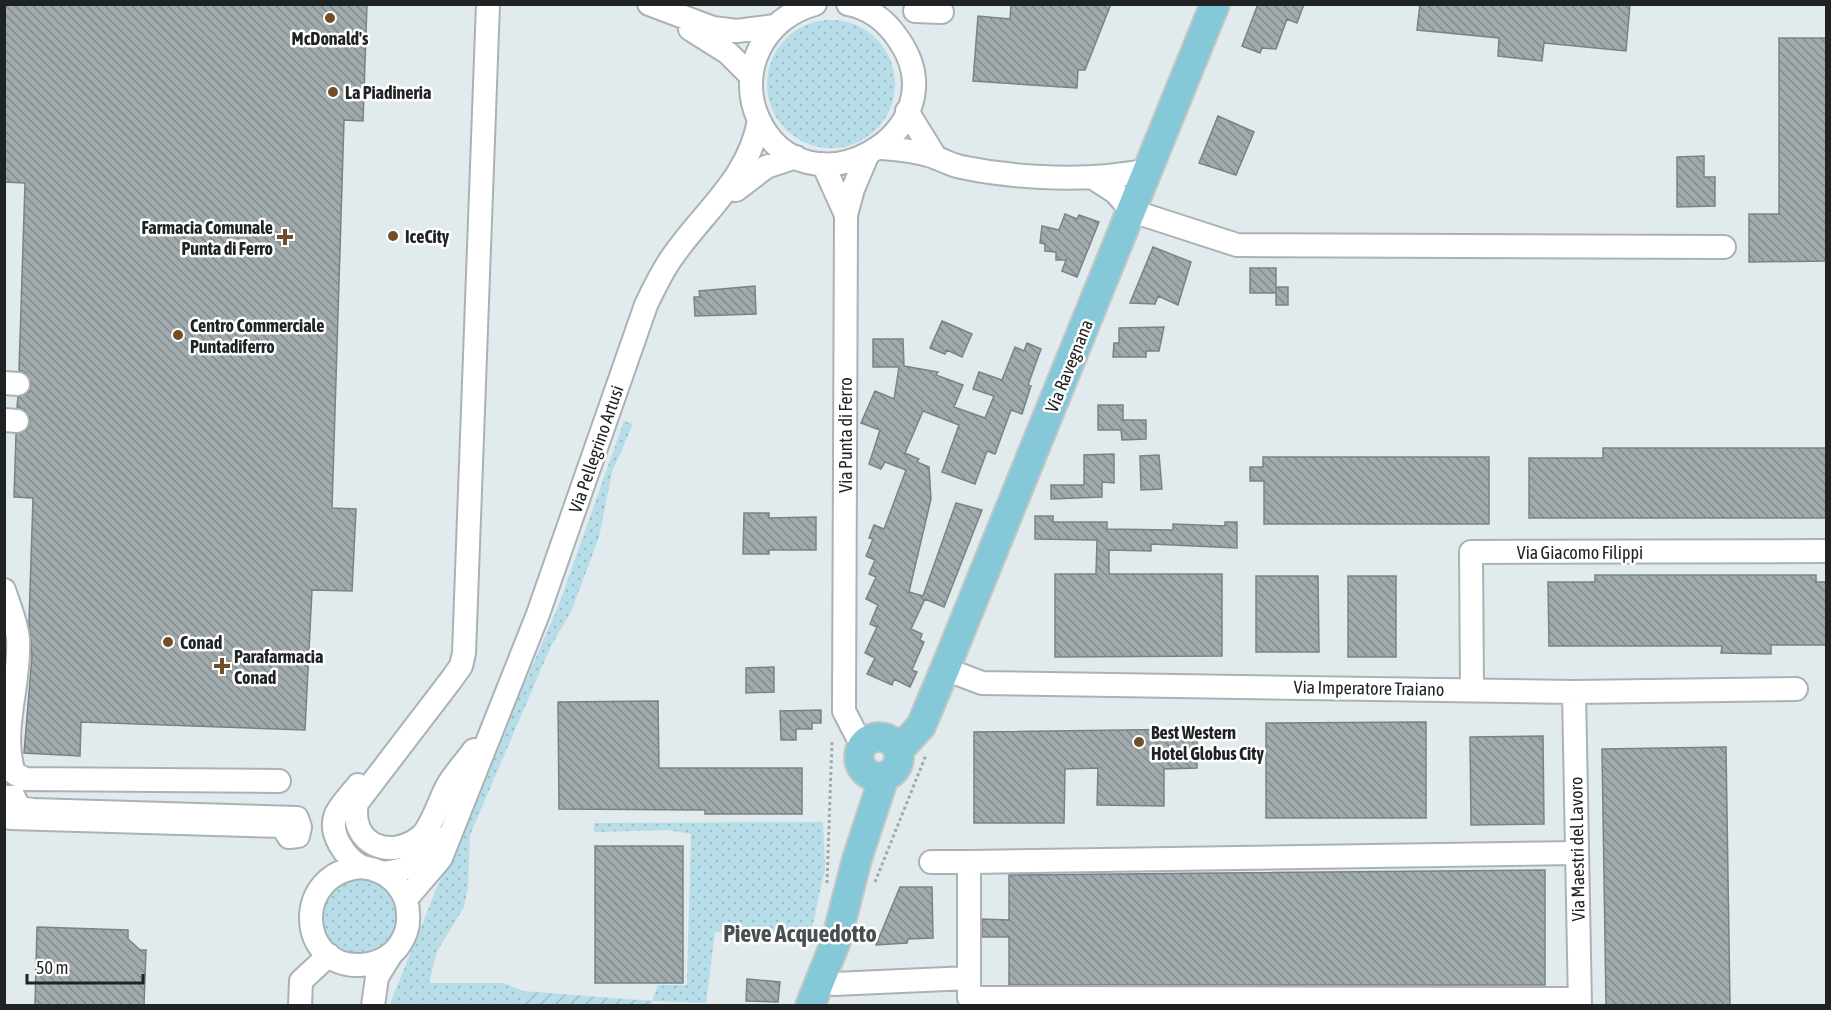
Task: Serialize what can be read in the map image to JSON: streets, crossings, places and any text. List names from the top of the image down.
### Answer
{
  "streets": {
    "main road": ["Via Ravegnana"],
    "street": [
      "Via Punta di Ferro",
      "Via Pellegrino Artusi",
      "Via Giacomo Filippi",
      "Via Imperatore Traiano",
      "Via Maestri del Lavoro"
    ]
  },
  "crossings": [
    ["Via Ravegnana", "Via Punta di Ferro"],
    ["Via Ravegnana", "Via Imperatore Traiano"],
    ["Via Giacomo Filippi", "Via Imperatore Traiano"],
    ["Via Imperatore Traiano", "Via Maestri del Lavoro"]
  ],
  "districts": ["Pieve Acquedotto"],
  "places": {
    "other": [
      "McDonald's",
      "La Piadineria",
      "IceCity",
      "Centro Commerciale Puntadiferro",
      "Conad",
      "Best Western Hotel Globus City"
    ],
    "health": ["Farmacia Comunale Punta di Ferro", "Parafarmacia Conad"]
  },
  "scale_bar": "50 m"
}
